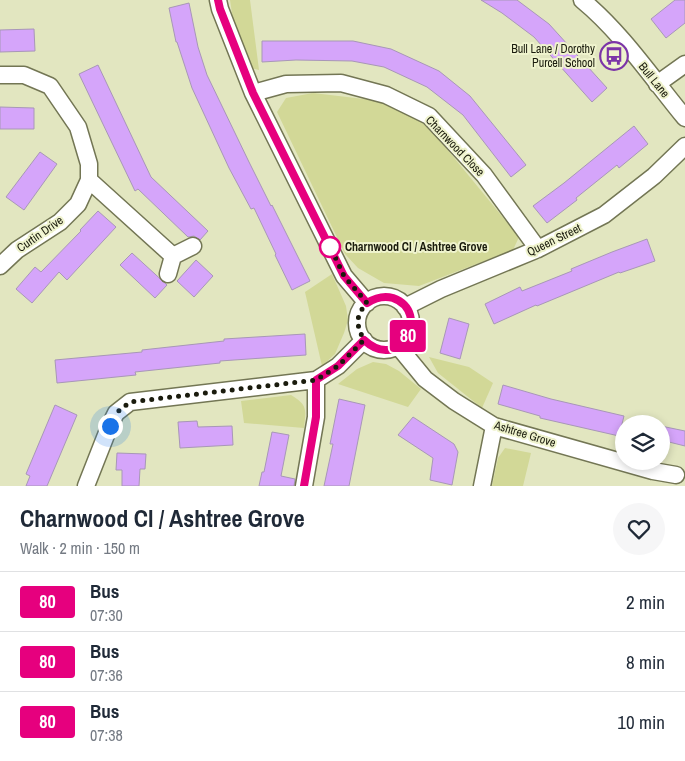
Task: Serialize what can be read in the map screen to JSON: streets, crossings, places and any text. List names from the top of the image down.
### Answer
{
  "streets": {
    "street": [
      "Bull Lane",
      "Charnwood Close",
      "Curtin Drive",
      "Queen Street",
      "Ashtree Grove"
    ]
  },
  "crossings": [
    ["Charnwood Close", "Queen Street"],
    ["Queen Street", "Ashtree Grove"]
  ],
  "places": {
    "bus stop": ["Bull Lane / Dorothy Purcell School"],
    "other": ["Charnwood Cl / Ashtree Grove"]
  },
  "lines": ["bus line 80"],
  "page": {
    "on_map": "80",
    "heading": ["Charnwood Cl / Ashtree Grove", "Walk · 2 min · 150 m"],
    "list": [
      {
        "mark": "80",
        "name": "Bus",
        "note": "07:30",
        "value": "2 min"
      },
      {
        "mark": "80",
        "name": "Bus",
        "note": "07:36",
        "value": "8 min"
      },
      {
        "mark": "80",
        "name": "Bus",
        "note": "07:38",
        "value": "10 min"
      }
    ]
  }
}
